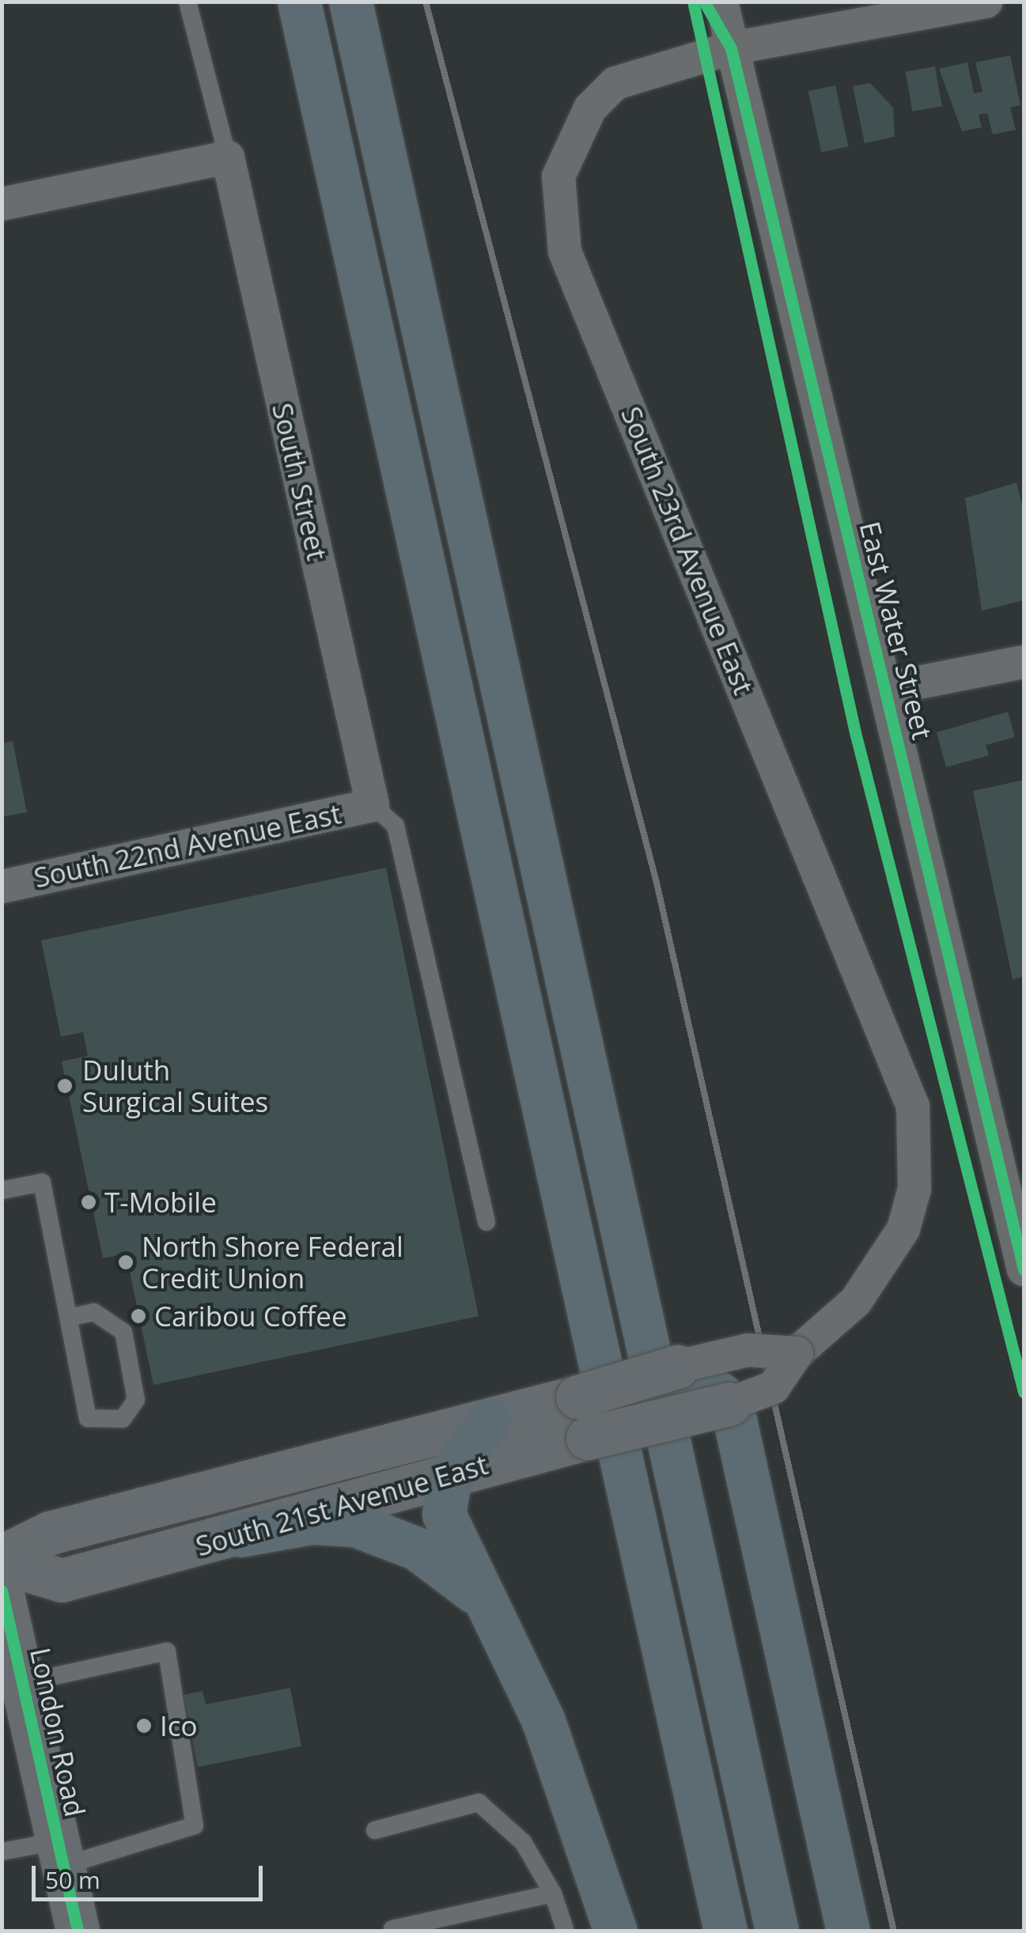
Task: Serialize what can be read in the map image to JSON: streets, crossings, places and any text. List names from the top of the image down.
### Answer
{
  "streets": {
    "main road": ["South 21st Avenue East", "London Road"],
    "street": [
      "South Street",
      "South 23rd Avenue East",
      "East Water Street",
      "South 22nd Avenue East"
    ]
  },
  "crossings": [
    ["South Street", "South 22nd Avenue East"],
    ["South 23rd Avenue East", "East Water Street"],
    ["South 23rd Avenue East", "South 21st Avenue East"]
  ],
  "places": [
    "Duluth Surgical Suites",
    "T-Mobile",
    "North Shore Federal Credit Union",
    "Caribou Coffee",
    "Ico"
  ],
  "scale_bar": "50 m"
}
